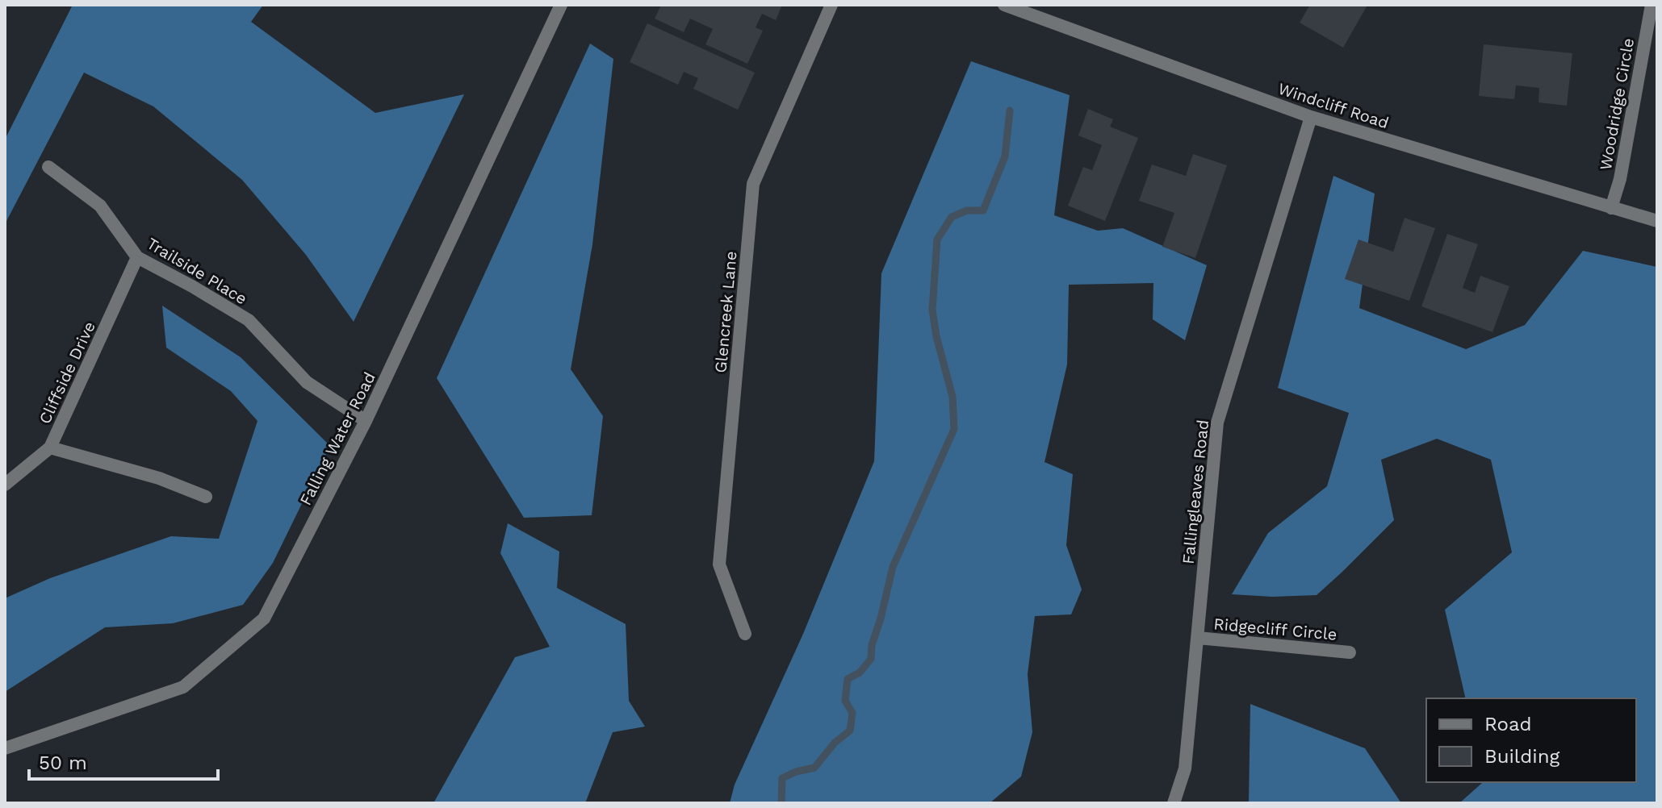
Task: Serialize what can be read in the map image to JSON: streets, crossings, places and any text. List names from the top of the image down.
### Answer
{
  "streets": {
    "street": [
      "Woodridge Circle",
      "Windcliff Road",
      "Trailside Place",
      "Glencreek Lane",
      "Cliffside Drive",
      "Falling Water Road",
      "Fallingleaves Road",
      "Ridgecliff Circle"
    ]
  },
  "crossings": [
    ["Woodridge Circle", "Windcliff Road"],
    ["Windcliff Road", "Fallingleaves Road"],
    ["Trailside Place", "Cliffside Drive"],
    ["Trailside Place", "Falling Water Road"],
    ["Fallingleaves Road", "Ridgecliff Circle"]
  ],
  "legend": ["Road", "Building"],
  "scale_bar": "50 m"
}
